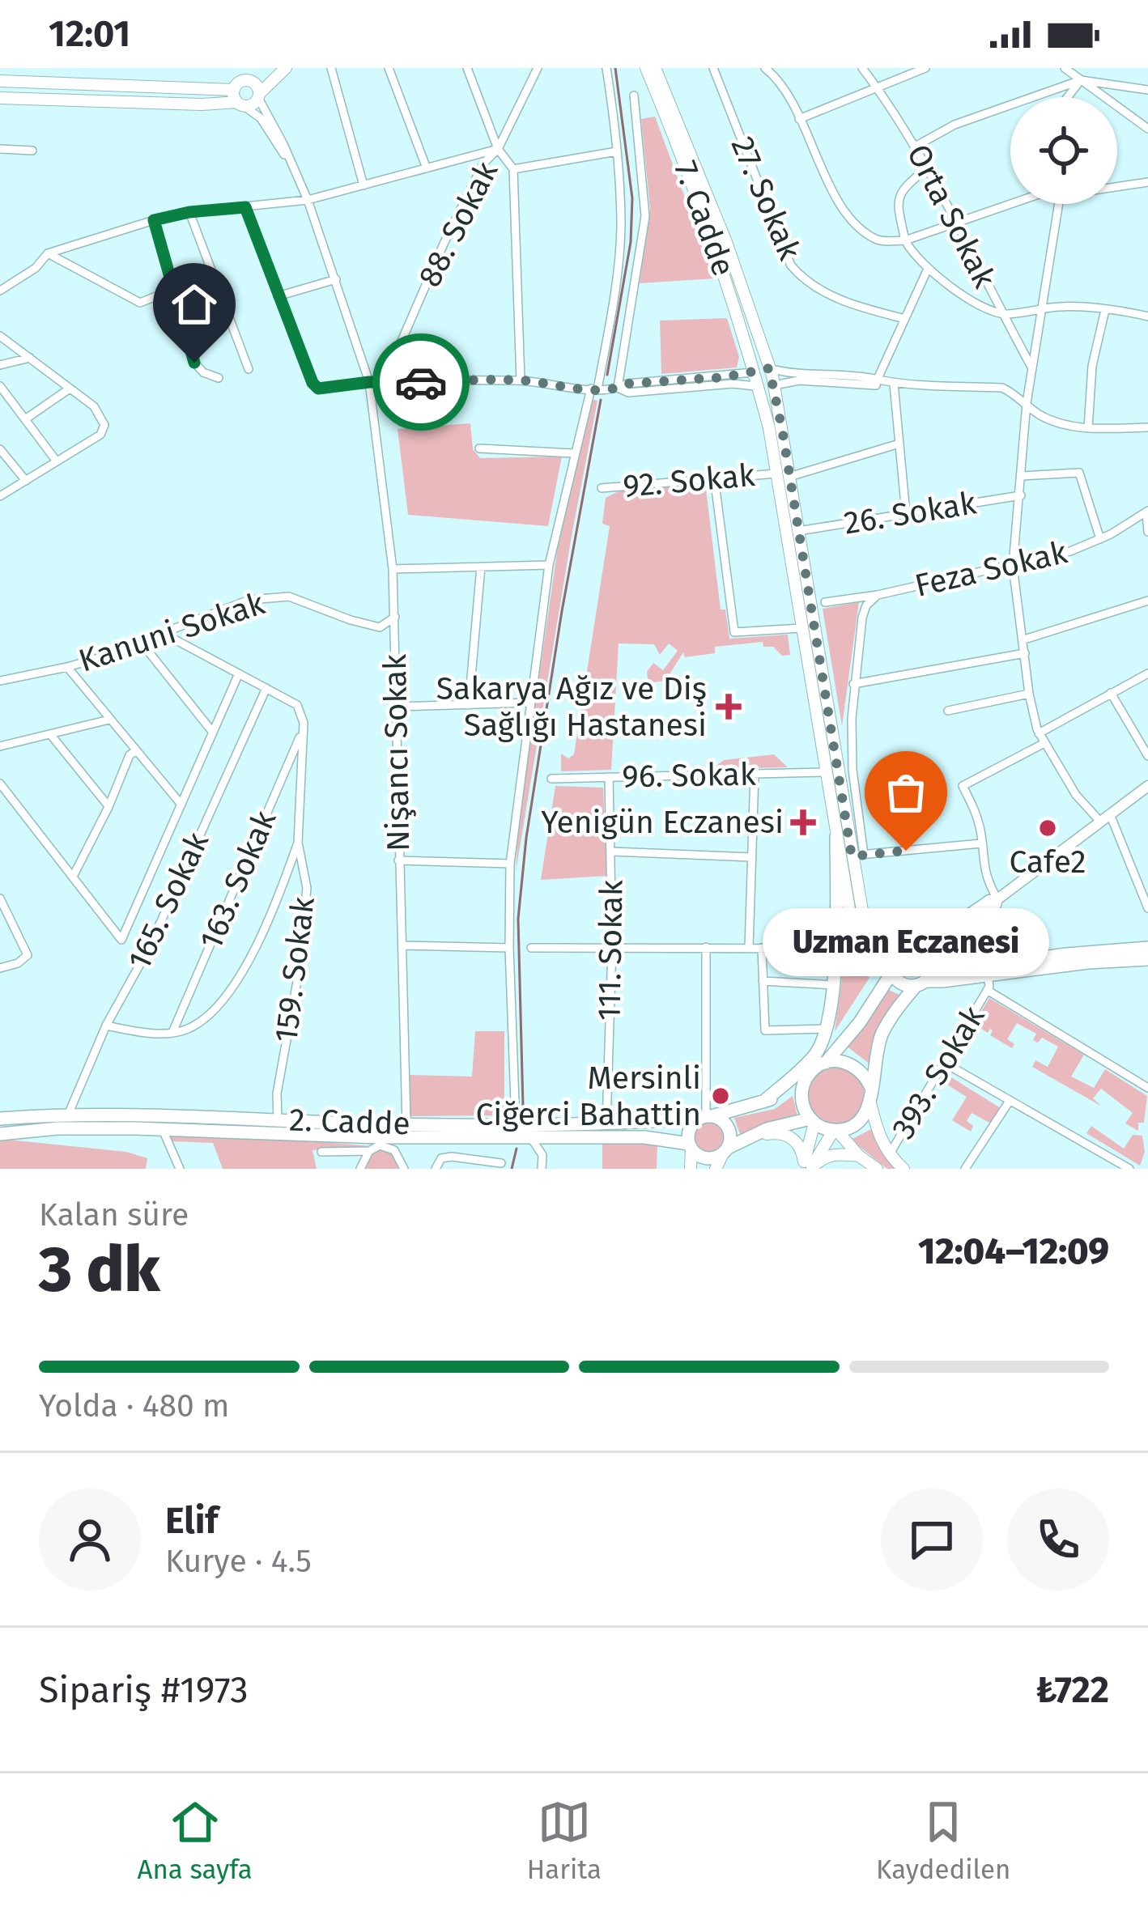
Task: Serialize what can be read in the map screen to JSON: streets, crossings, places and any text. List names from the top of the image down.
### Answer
{
  "streets": {
    "main road": ["7. Cadde", "2. Cadde"],
    "street": [
      "27. Sokak",
      "Orta Sokak",
      "88. Sokak",
      "92. Sokak",
      "26. Sokak",
      "Feza Sokak",
      "Kanuni Sokak",
      "Nişancı Sokak",
      "96. Sokak",
      "163. Sokak",
      "165. Sokak",
      "111. Sokak",
      "159. Sokak",
      "393. Sokak"
    ]
  },
  "crossings": [
    ["Kanuni Sokak", "Nişancı Sokak"],
    ["Nişancı Sokak", "2. Cadde"],
    ["96. Sokak", "111. Sokak"],
    ["163. Sokak", "159. Sokak"],
    ["165. Sokak", "159. Sokak"],
    ["165. Sokak", "2. Cadde"],
    ["111. Sokak", "2. Cadde"],
    ["159. Sokak", "2. Cadde"]
  ],
  "places": {
    "health": ["Sakarya Ağız ve Diş Sağlığı Hastanesi", "Yenigün Eczanesi"],
    "other": ["Cafe2", "Uzman Eczanesi", "Mersinli Ciğerci Bahattin"]
  },
  "page": {
    "status": "12:01",
    "bubble": "Uzman Eczanesi",
    "heading": ["3 dk", "Kalan süre", "12:04–12:09"],
    "panel": [
      "Elif",
      "Kurye · 4.5",
      "Sipariş #1973",
      "₺722"
    ],
    "bar": "Yolda · 480 m",
    "tabs": ["Ana sayfa", "Harita", "Kaydedilen"]
  }
}
